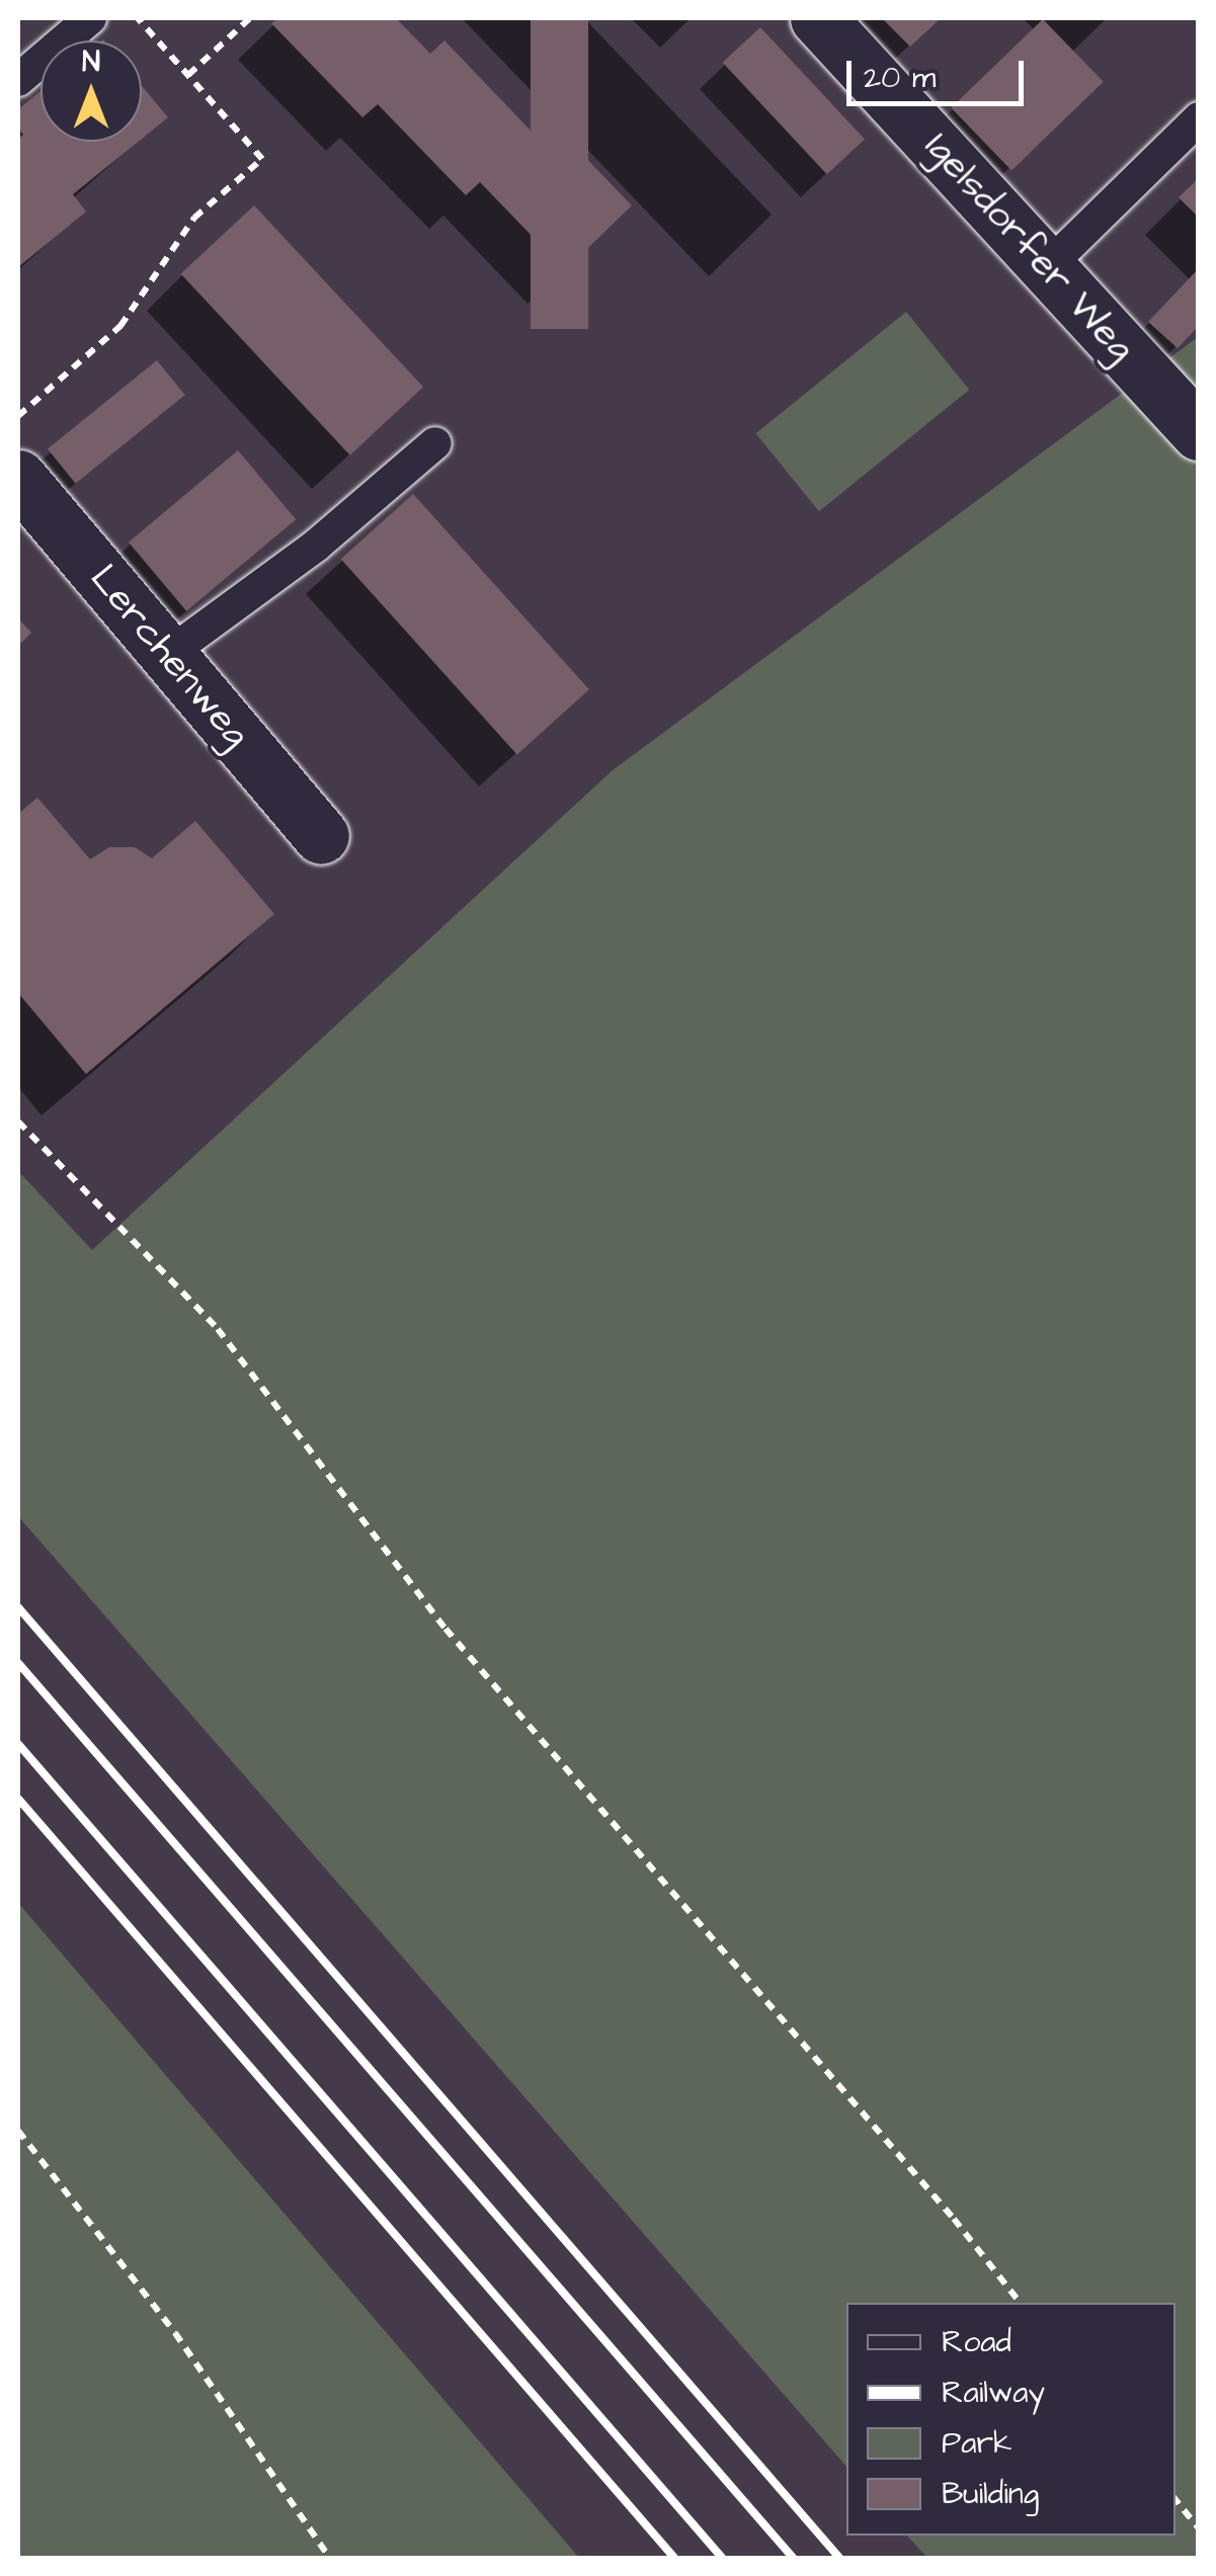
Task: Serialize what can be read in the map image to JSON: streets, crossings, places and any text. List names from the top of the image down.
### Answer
{
  "streets": {
    "street": ["Igelsdorfer Weg", "Lerchenweg"]
  },
  "legend": [
    "Road",
    "Railway",
    "Park",
    "Building"
  ],
  "scale_bar": "20 m",
  "north": "top"
}
